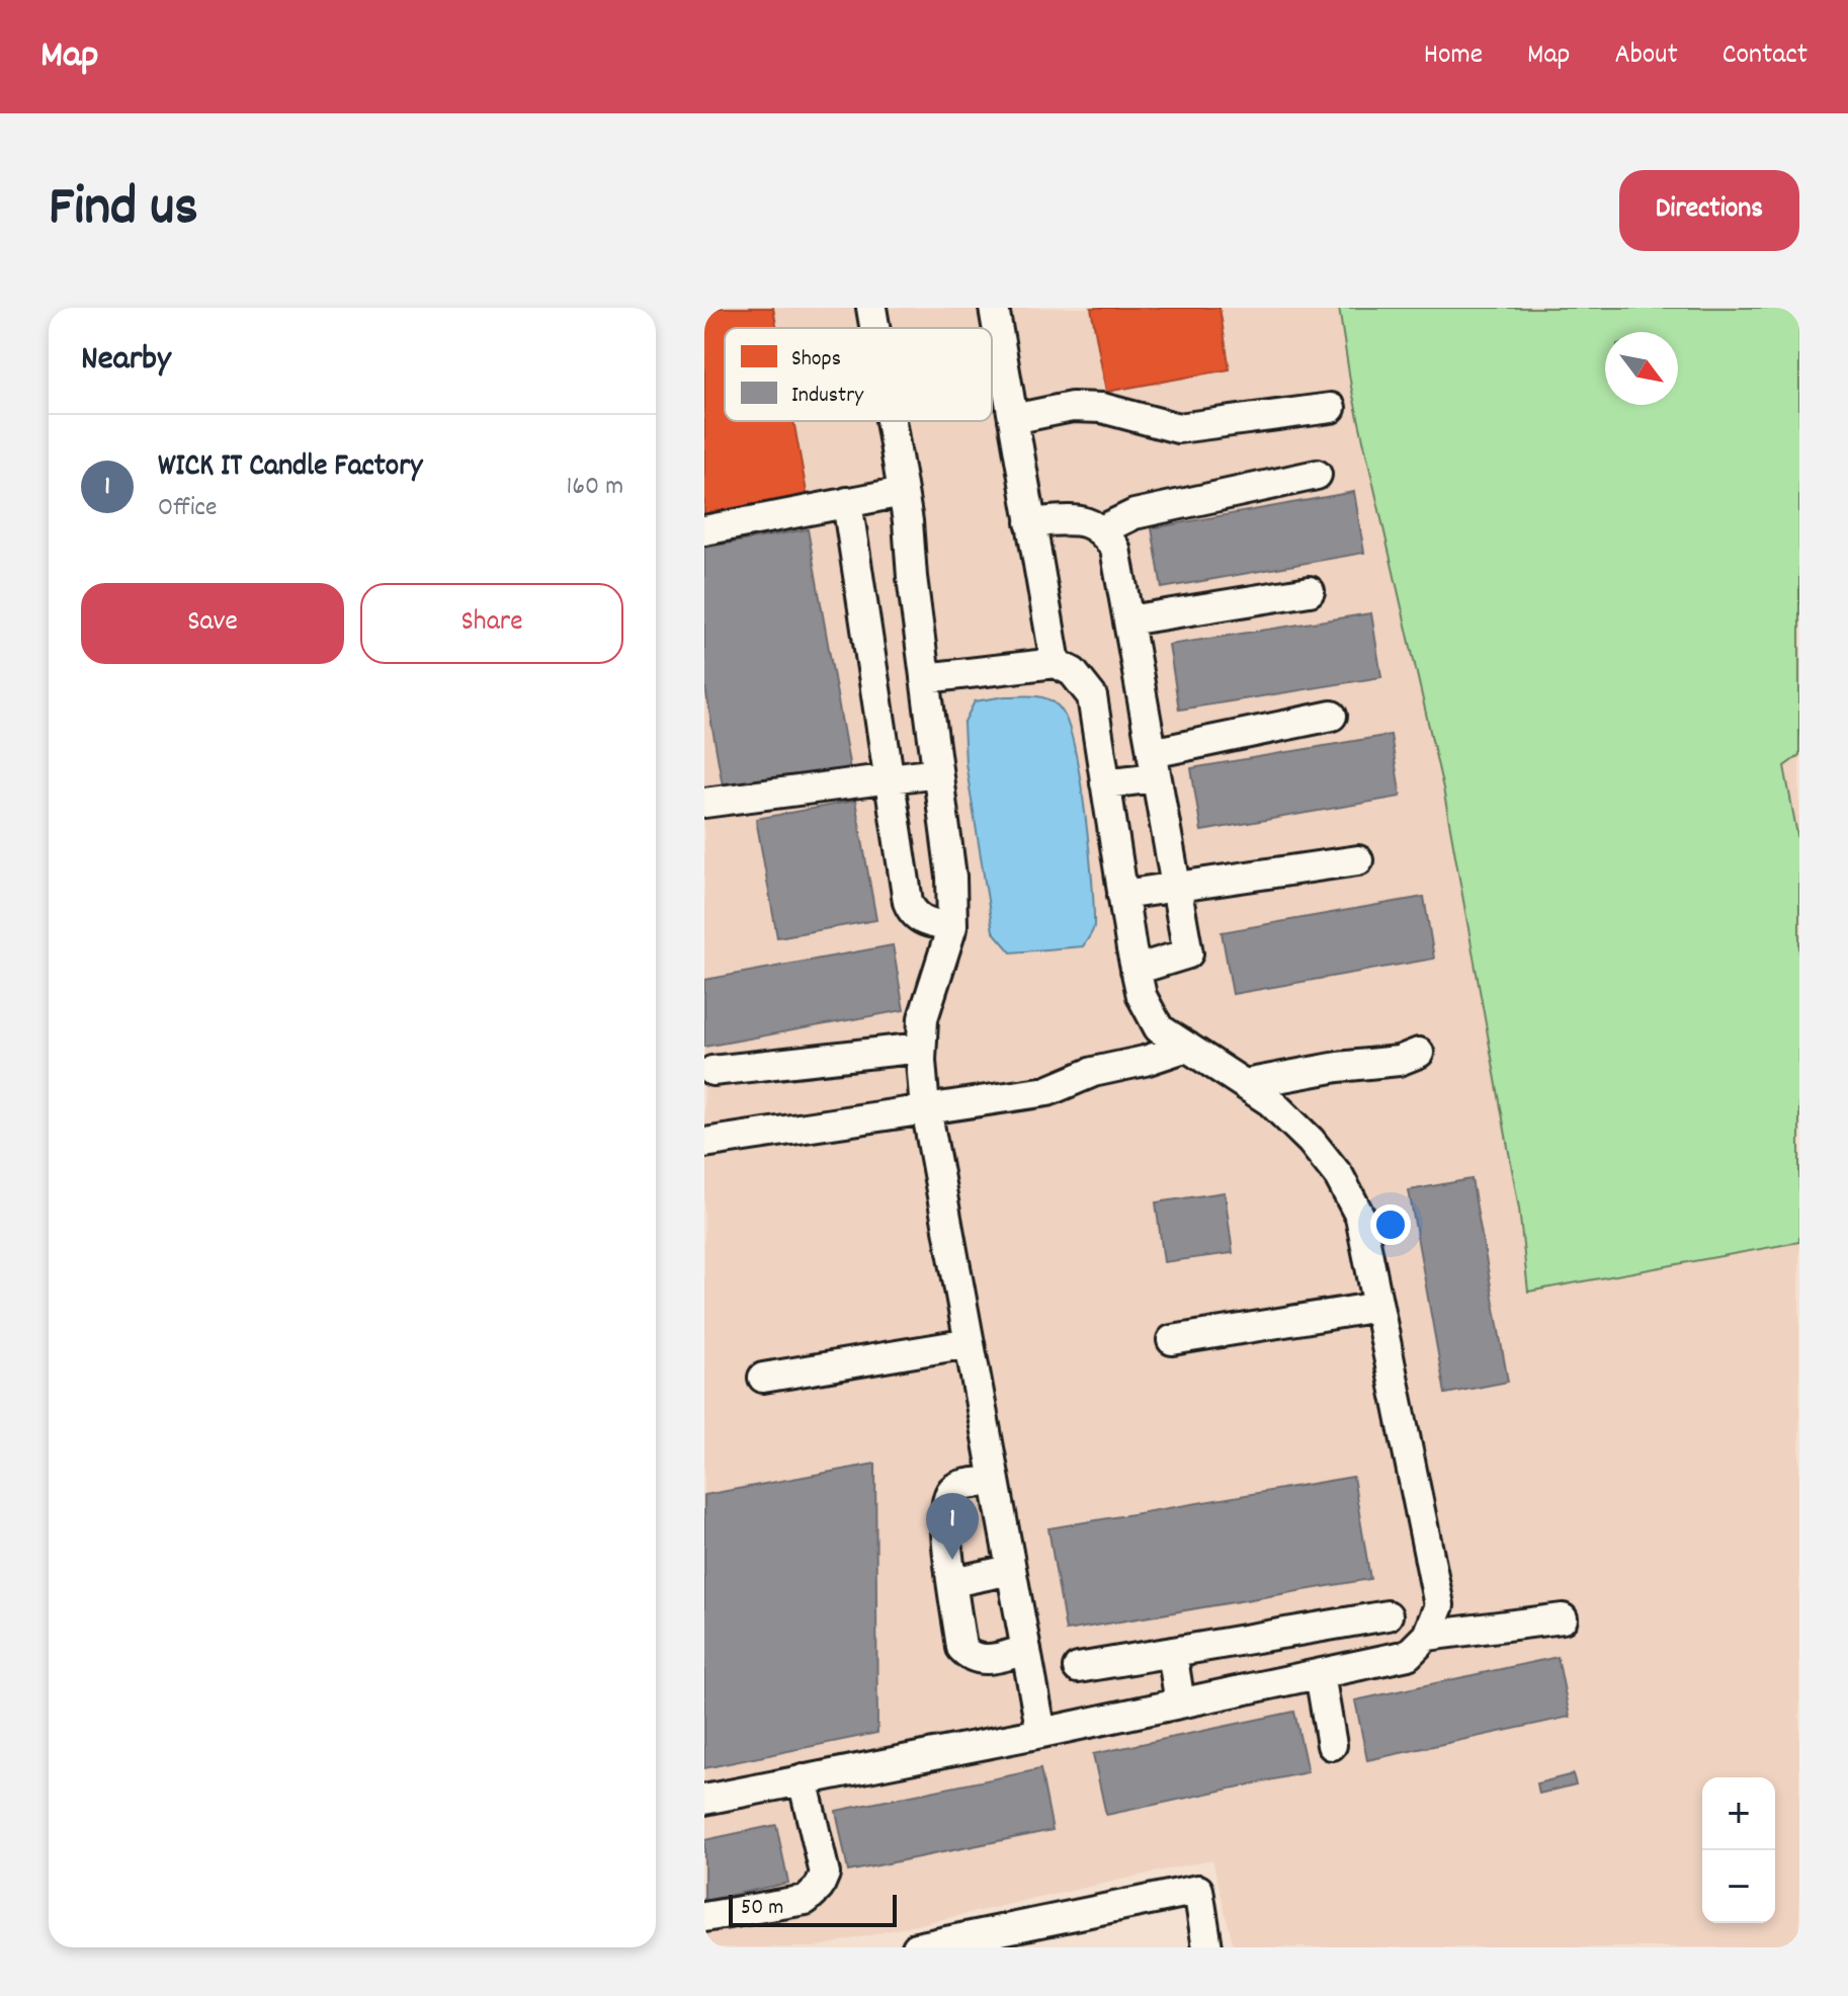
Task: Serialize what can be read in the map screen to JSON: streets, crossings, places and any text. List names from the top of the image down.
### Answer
{
  "legend": ["Shops", "Industry"],
  "scale_bar": "50 m",
  "north": "bottom right",
  "page": {
    "header": "Map",
    "nav": [
      "Home",
      "Map",
      "About",
      "Contact"
    ],
    "title": "Find us",
    "buttons": [
      "Directions",
      ["Save", "Share"]
    ],
    "heading": "Nearby",
    "list": [
      {
        "mark": "1",
        "name": "WICK IT Candle Factory",
        "note": "Office",
        "value": "160 m"
      }
    ],
    "pins": "1",
    "map_buttons": ["+", "−"],
    "scale": "50 m"
  }
}
